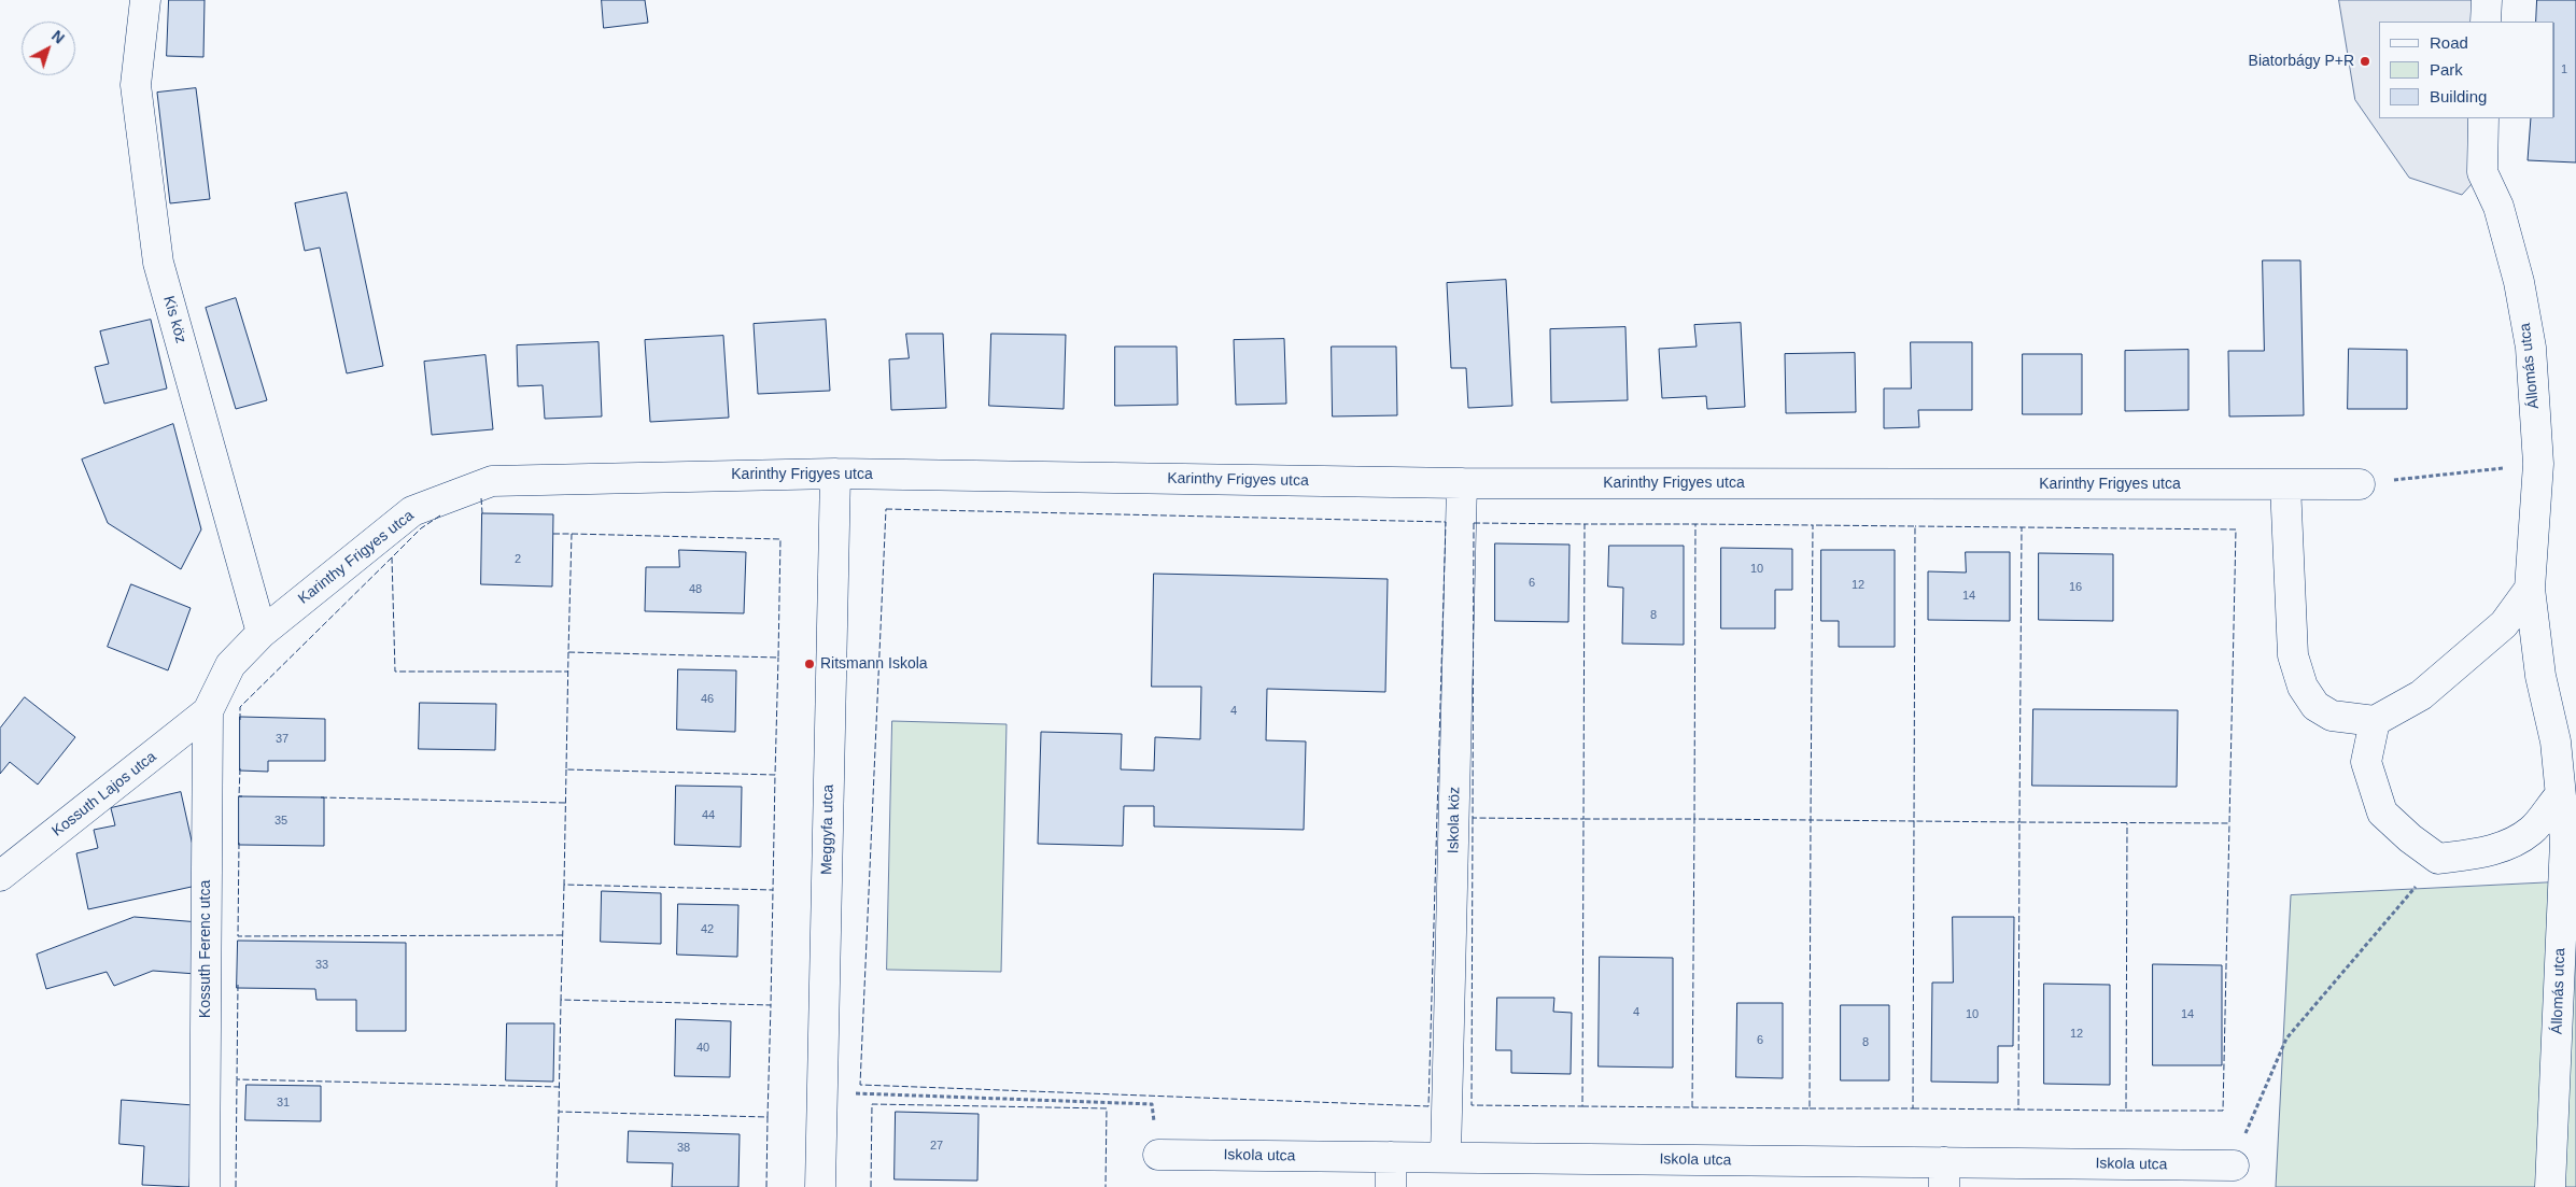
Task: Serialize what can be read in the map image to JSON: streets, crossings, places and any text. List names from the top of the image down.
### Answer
{
  "streets": {
    "street": [
      "Kis köz",
      "Állomás utca",
      "Karinthy Frigyes utca",
      "Kossuth Lajos utca",
      "Iskola köz",
      "Meggyfa utca",
      "Kossuth Ferenc utca",
      "Iskola utca"
    ]
  },
  "crossings": [
    ["Kis köz", "Karinthy Frigyes utca"],
    ["Karinthy Frigyes utca", "Kossuth Lajos utca"],
    ["Karinthy Frigyes utca", "Iskola köz"],
    ["Karinthy Frigyes utca", "Meggyfa utca"],
    ["Karinthy Frigyes utca", "Kossuth Ferenc utca"],
    ["Kossuth Lajos utca", "Kossuth Ferenc utca"],
    ["Iskola köz", "Iskola utca"]
  ],
  "places": ["Biatorbágy P+R", "Ritsmann Iskola"],
  "house_numbers": [
    "1",
    "2",
    "10",
    "6",
    "12",
    "16",
    "48",
    "14",
    "8",
    "46",
    "4",
    "37",
    "44",
    "35",
    "42",
    "33",
    "4",
    "10",
    "14",
    "12",
    "6",
    "8",
    "40",
    "31",
    "27",
    "38"
  ],
  "legend": ["Road", "Park", "Building"],
  "north": "top right"
}
